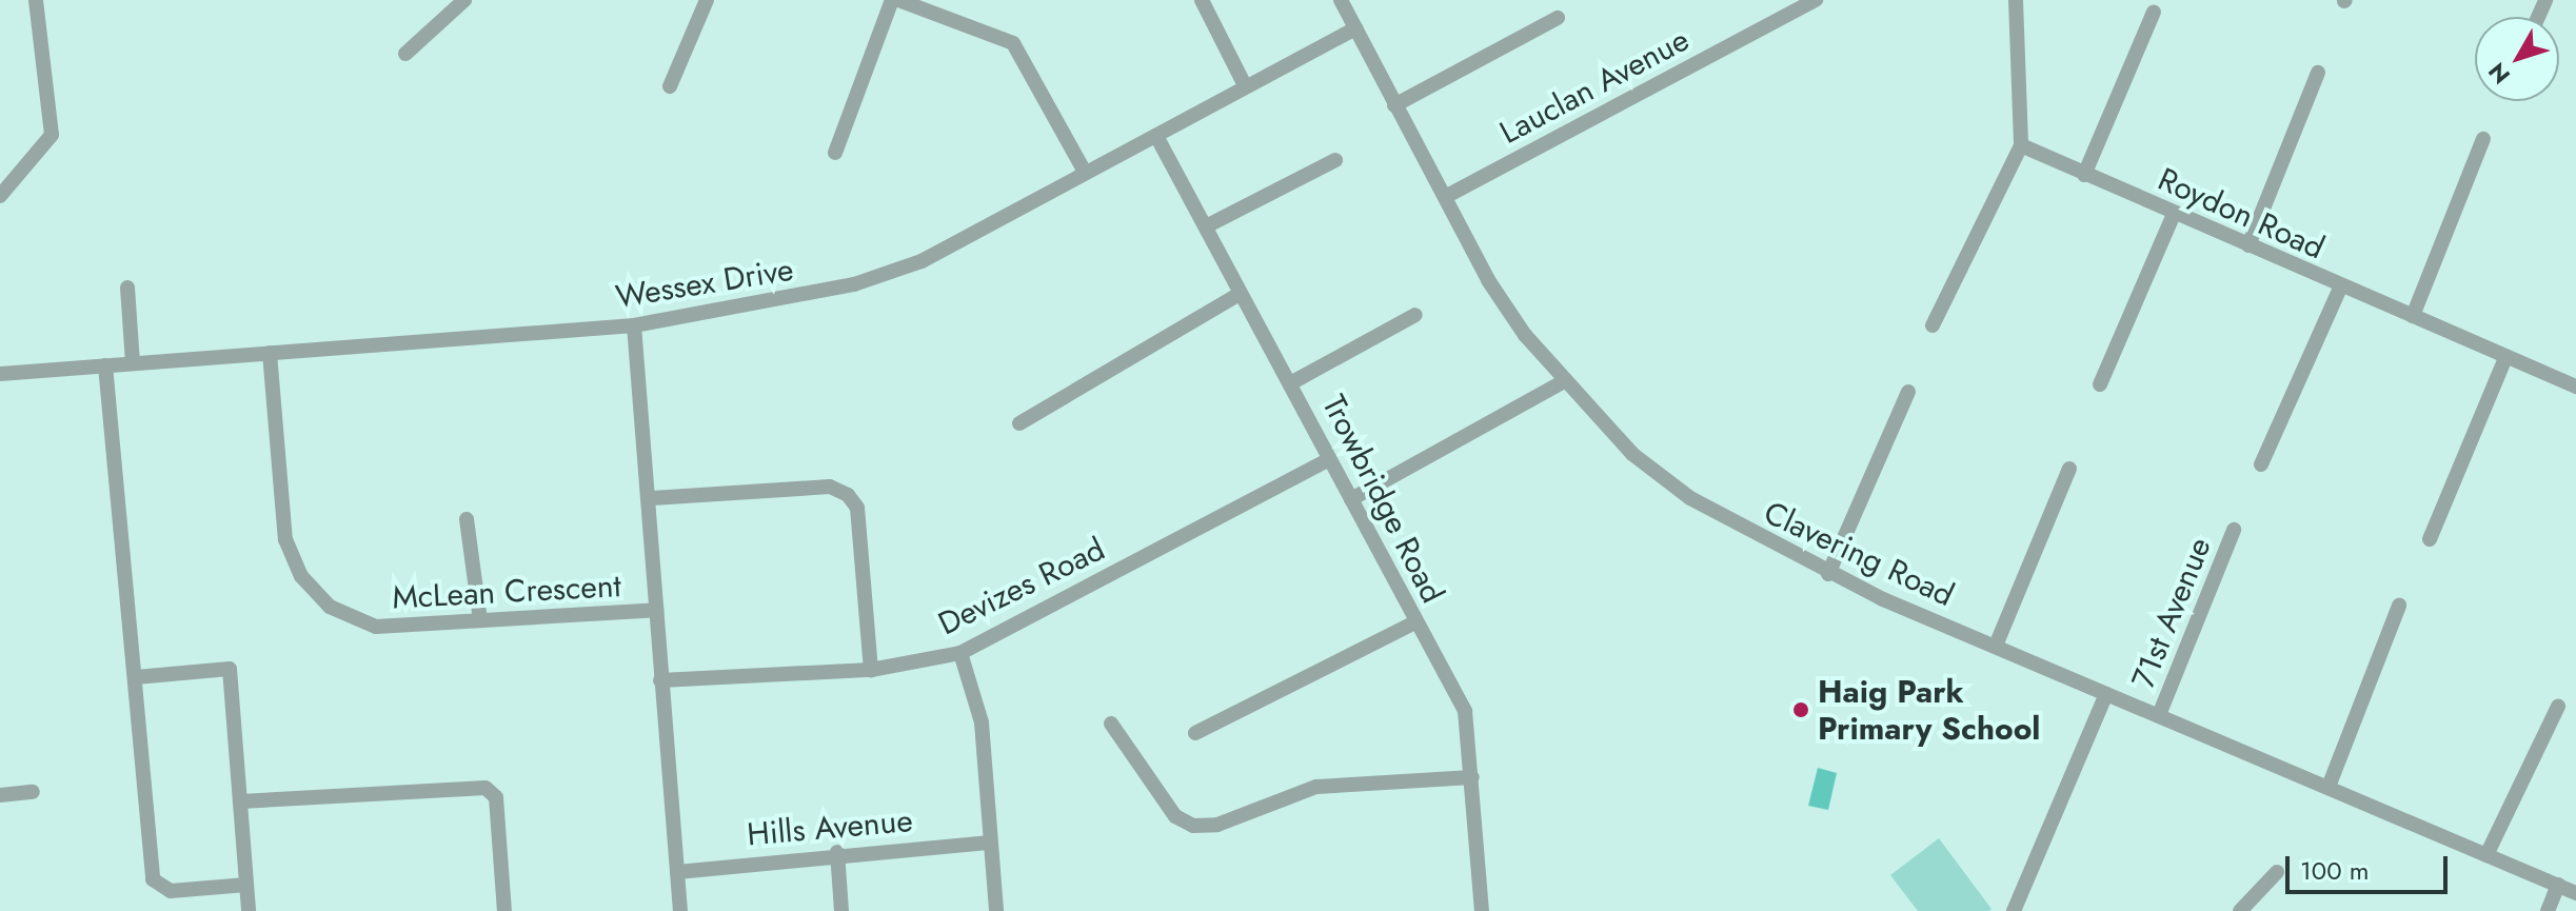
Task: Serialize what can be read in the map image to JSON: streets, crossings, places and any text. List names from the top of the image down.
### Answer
{
  "streets": {
    "street": [
      "Lauclan Avenue",
      "Roydon Road",
      "Wessex Drive",
      "Trowbridge Road",
      "Clavering Road",
      "Devizes Road",
      "McLean Crescent",
      "71st Avenue",
      "Hills Avenue"
    ]
  },
  "crossings": [
    ["Lauclan Avenue", "Clavering Road"],
    ["Wessex Drive", "Trowbridge Road"],
    ["Wessex Drive", "Clavering Road"],
    ["Wessex Drive", "McLean Crescent"],
    ["Trowbridge Road", "Devizes Road"],
    ["Clavering Road", "71st Avenue"]
  ],
  "places": ["Haig Park Primary School"],
  "scale_bar": "100 m",
  "north": "bottom left"
}
